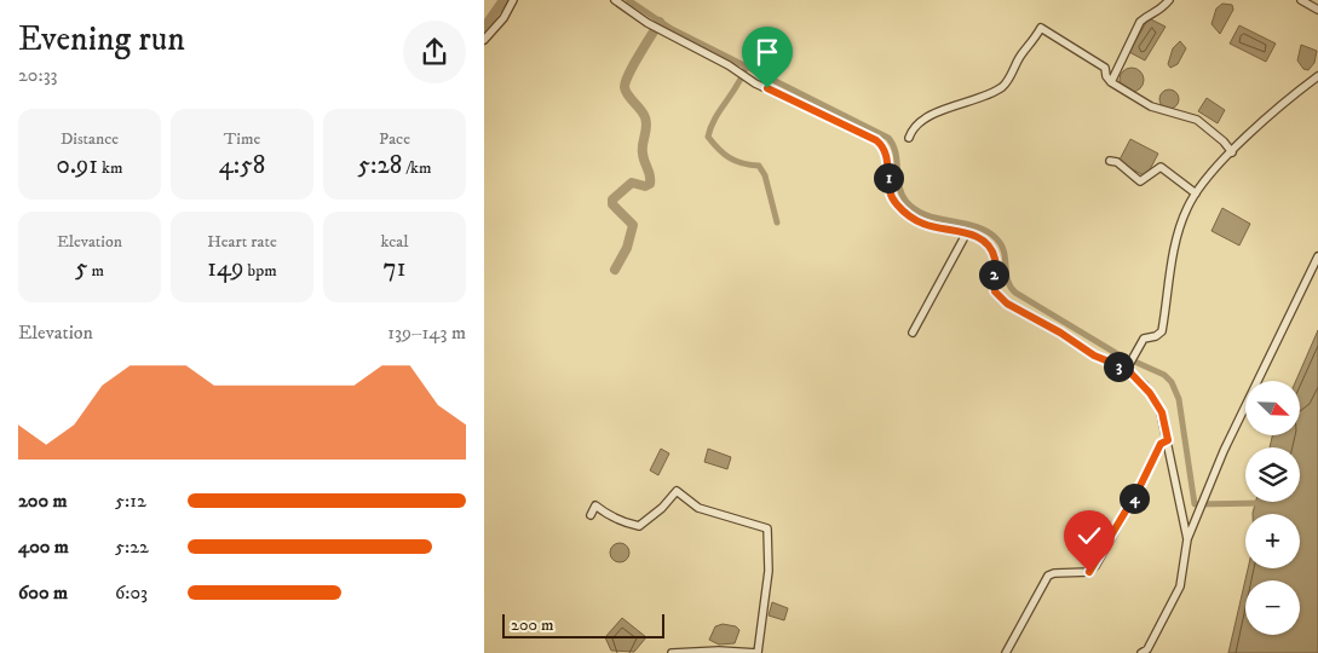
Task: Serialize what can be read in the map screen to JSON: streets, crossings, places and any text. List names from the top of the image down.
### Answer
{
  "scale_bar": "200 m",
  "north": "bottom right",
  "page": {
    "heading": ["Evening run", "20:33"],
    "stats": [
      ["Distance", "0.91 km"],
      ["Time", "4:58"],
      ["Pace", "5:28 /km"],
      ["Elevation", "5 m"],
      ["Heart rate", "149 bpm"],
      ["kcal", "71"]
    ],
    "pins": [
      "1",
      "2",
      "3",
      "4"
    ],
    "chart": ["Elevation", "139–143 m"],
    "map_buttons": ["+", "−"],
    "list": [
      {
        "name": "200 m",
        "note": "5:12"
      },
      {
        "name": "400 m",
        "note": "5:22"
      },
      {
        "name": "600 m",
        "note": "6:03"
      }
    ],
    "scale": "200 m"
  }
}
